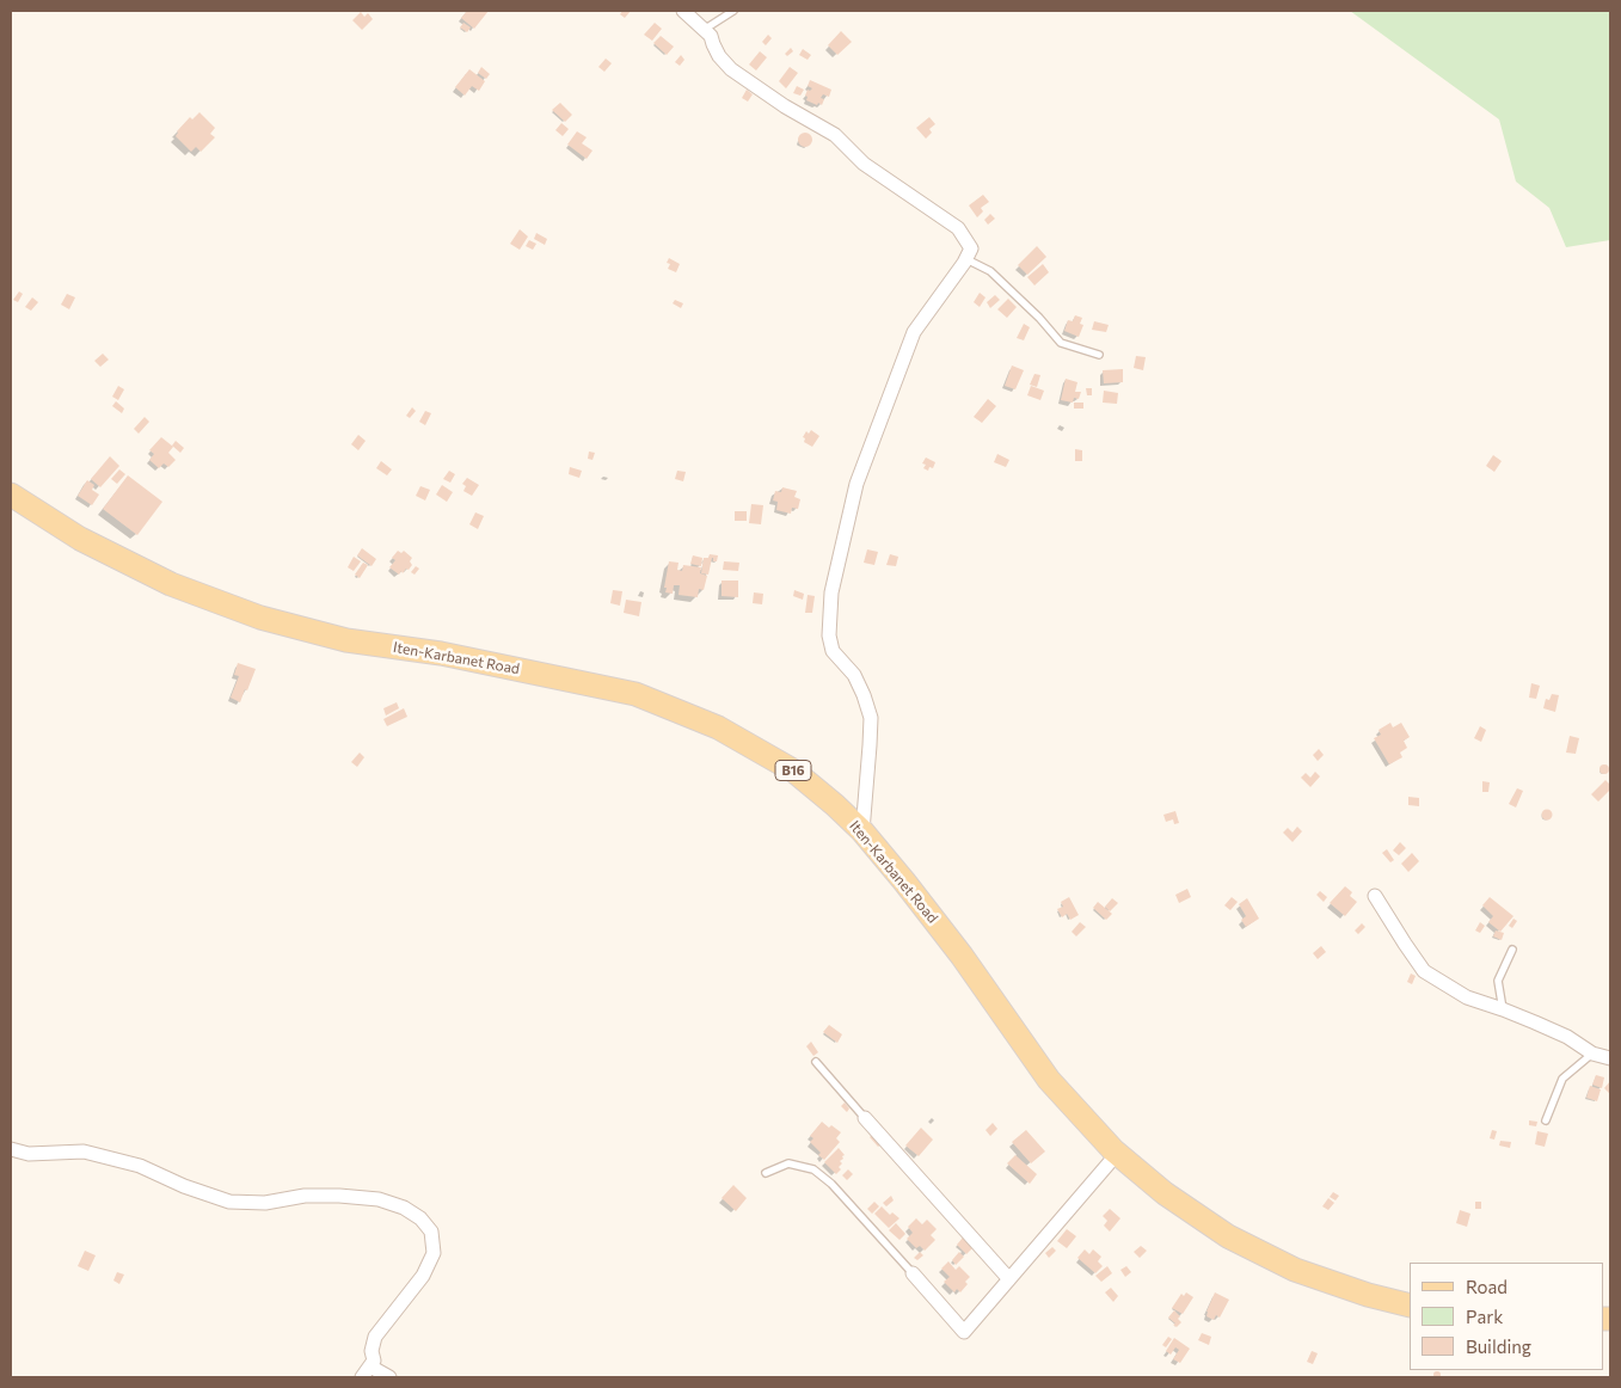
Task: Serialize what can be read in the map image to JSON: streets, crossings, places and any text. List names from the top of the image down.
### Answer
{
  "streets": {
    "main road": ["Iten-Karbanet Road", "B16"]
  },
  "legend": ["Road", "Park", "Building"]
}
